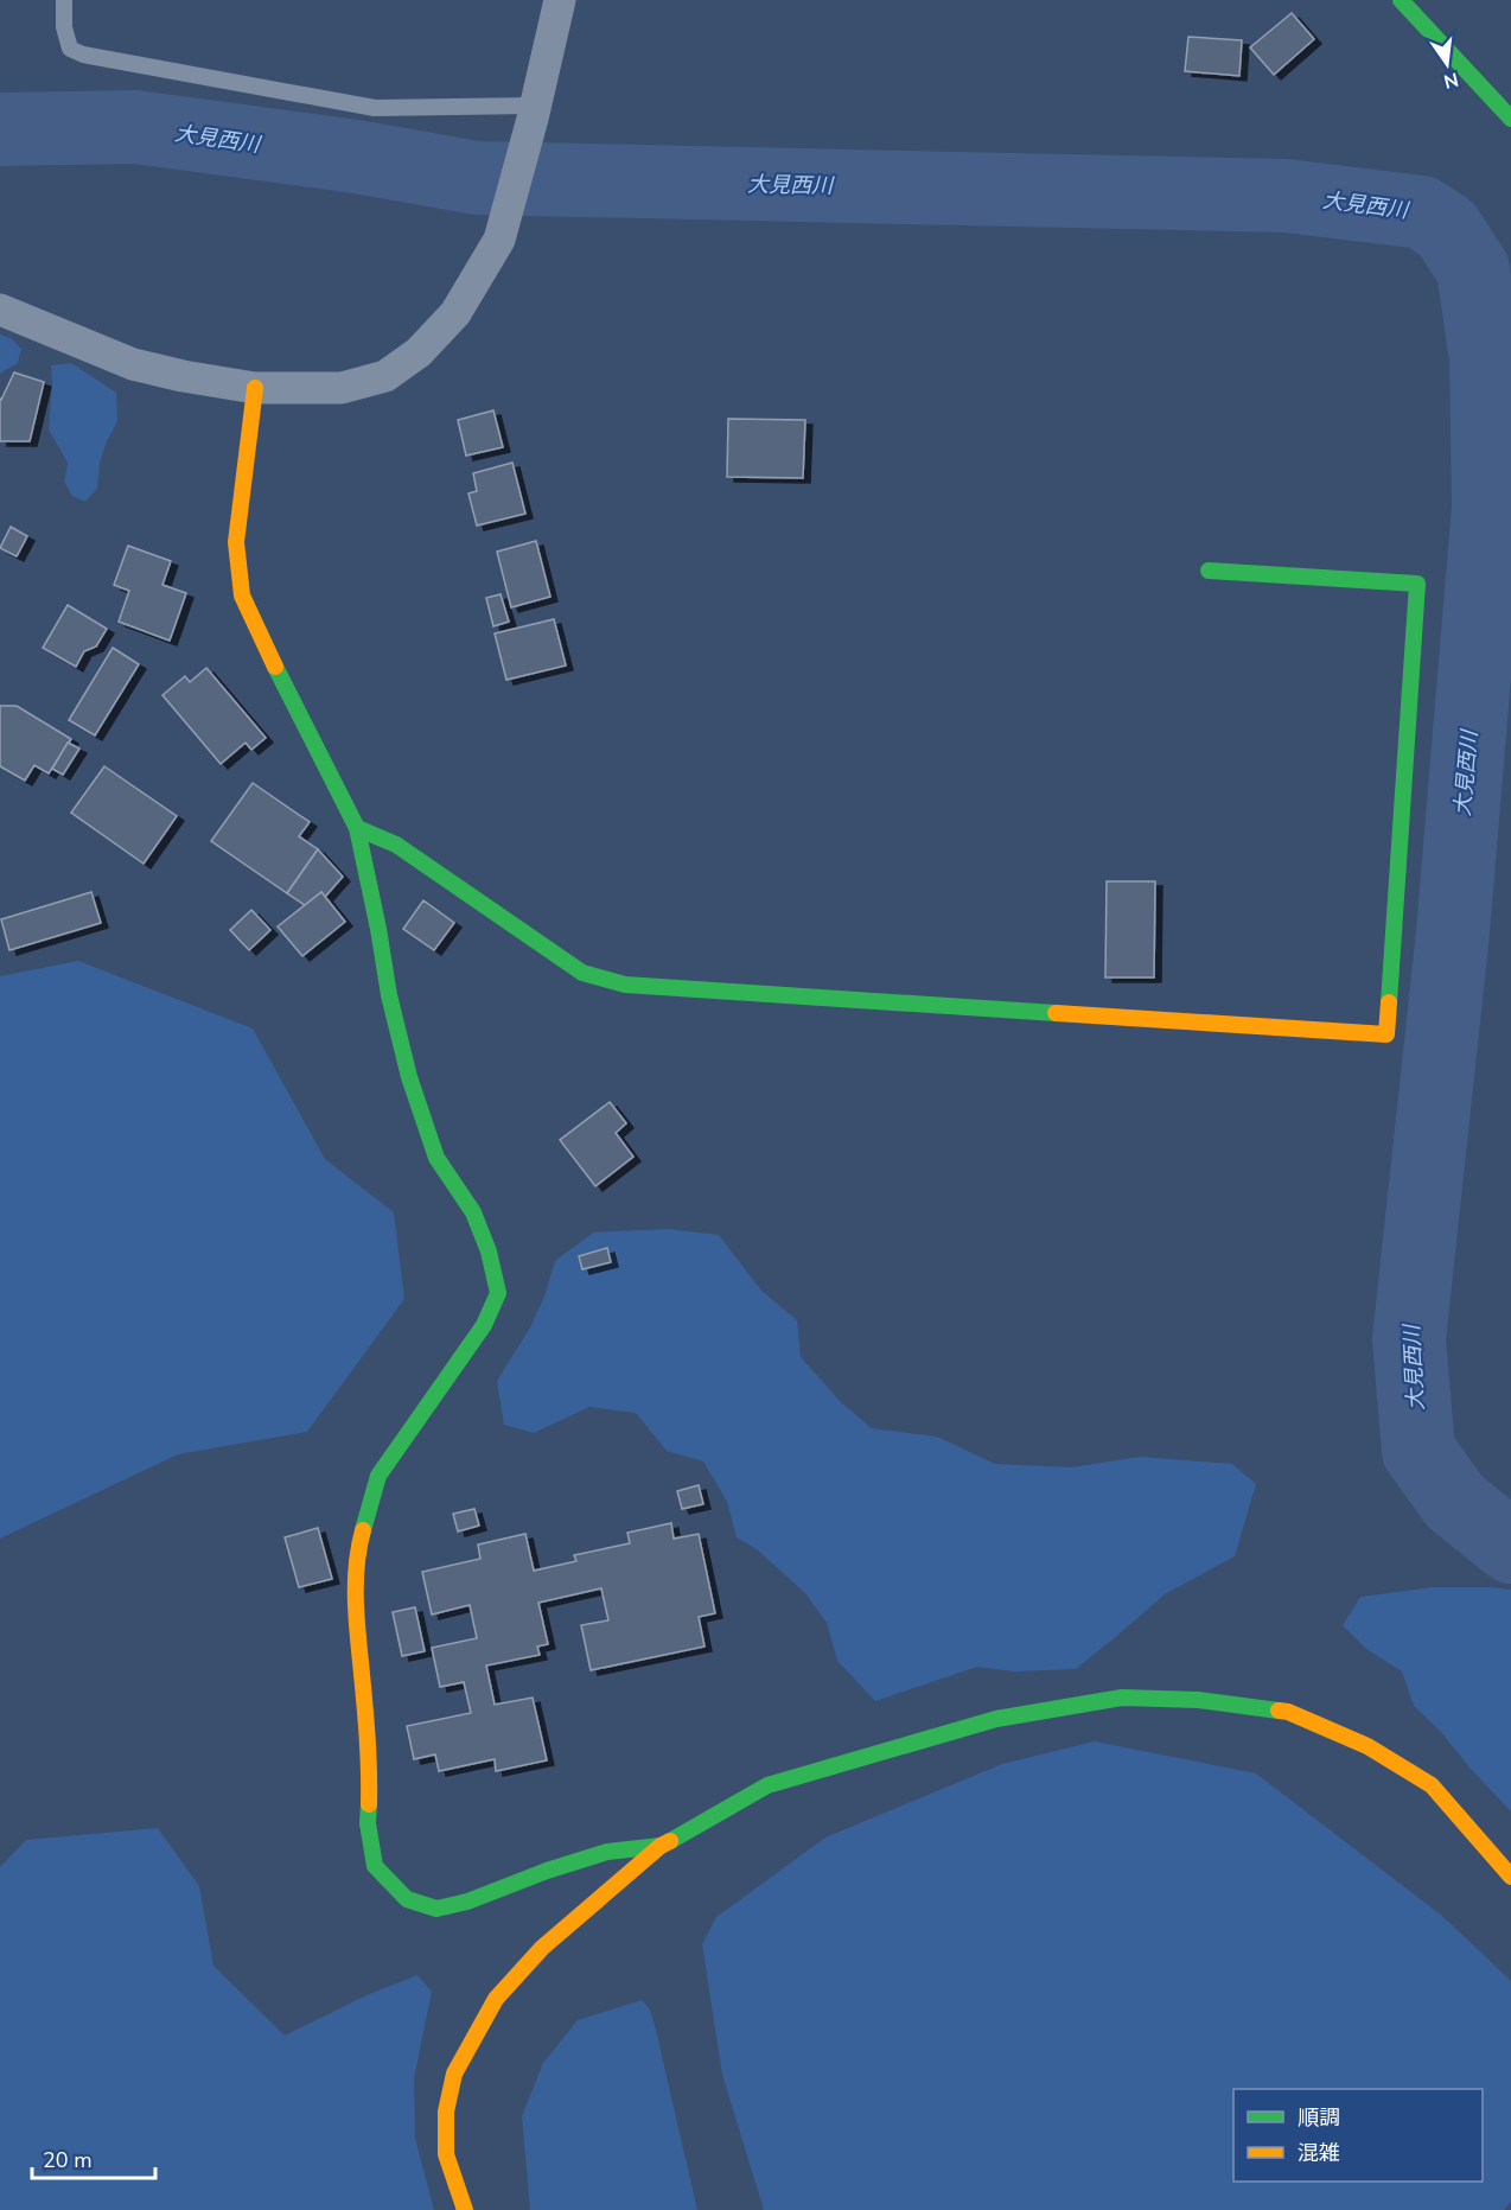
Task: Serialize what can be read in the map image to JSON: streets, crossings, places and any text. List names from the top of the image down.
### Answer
{
  "water": ["大見西川"],
  "legend": ["順調", "混雑"],
  "scale_bar": "20 m",
  "north": "bottom"
}
